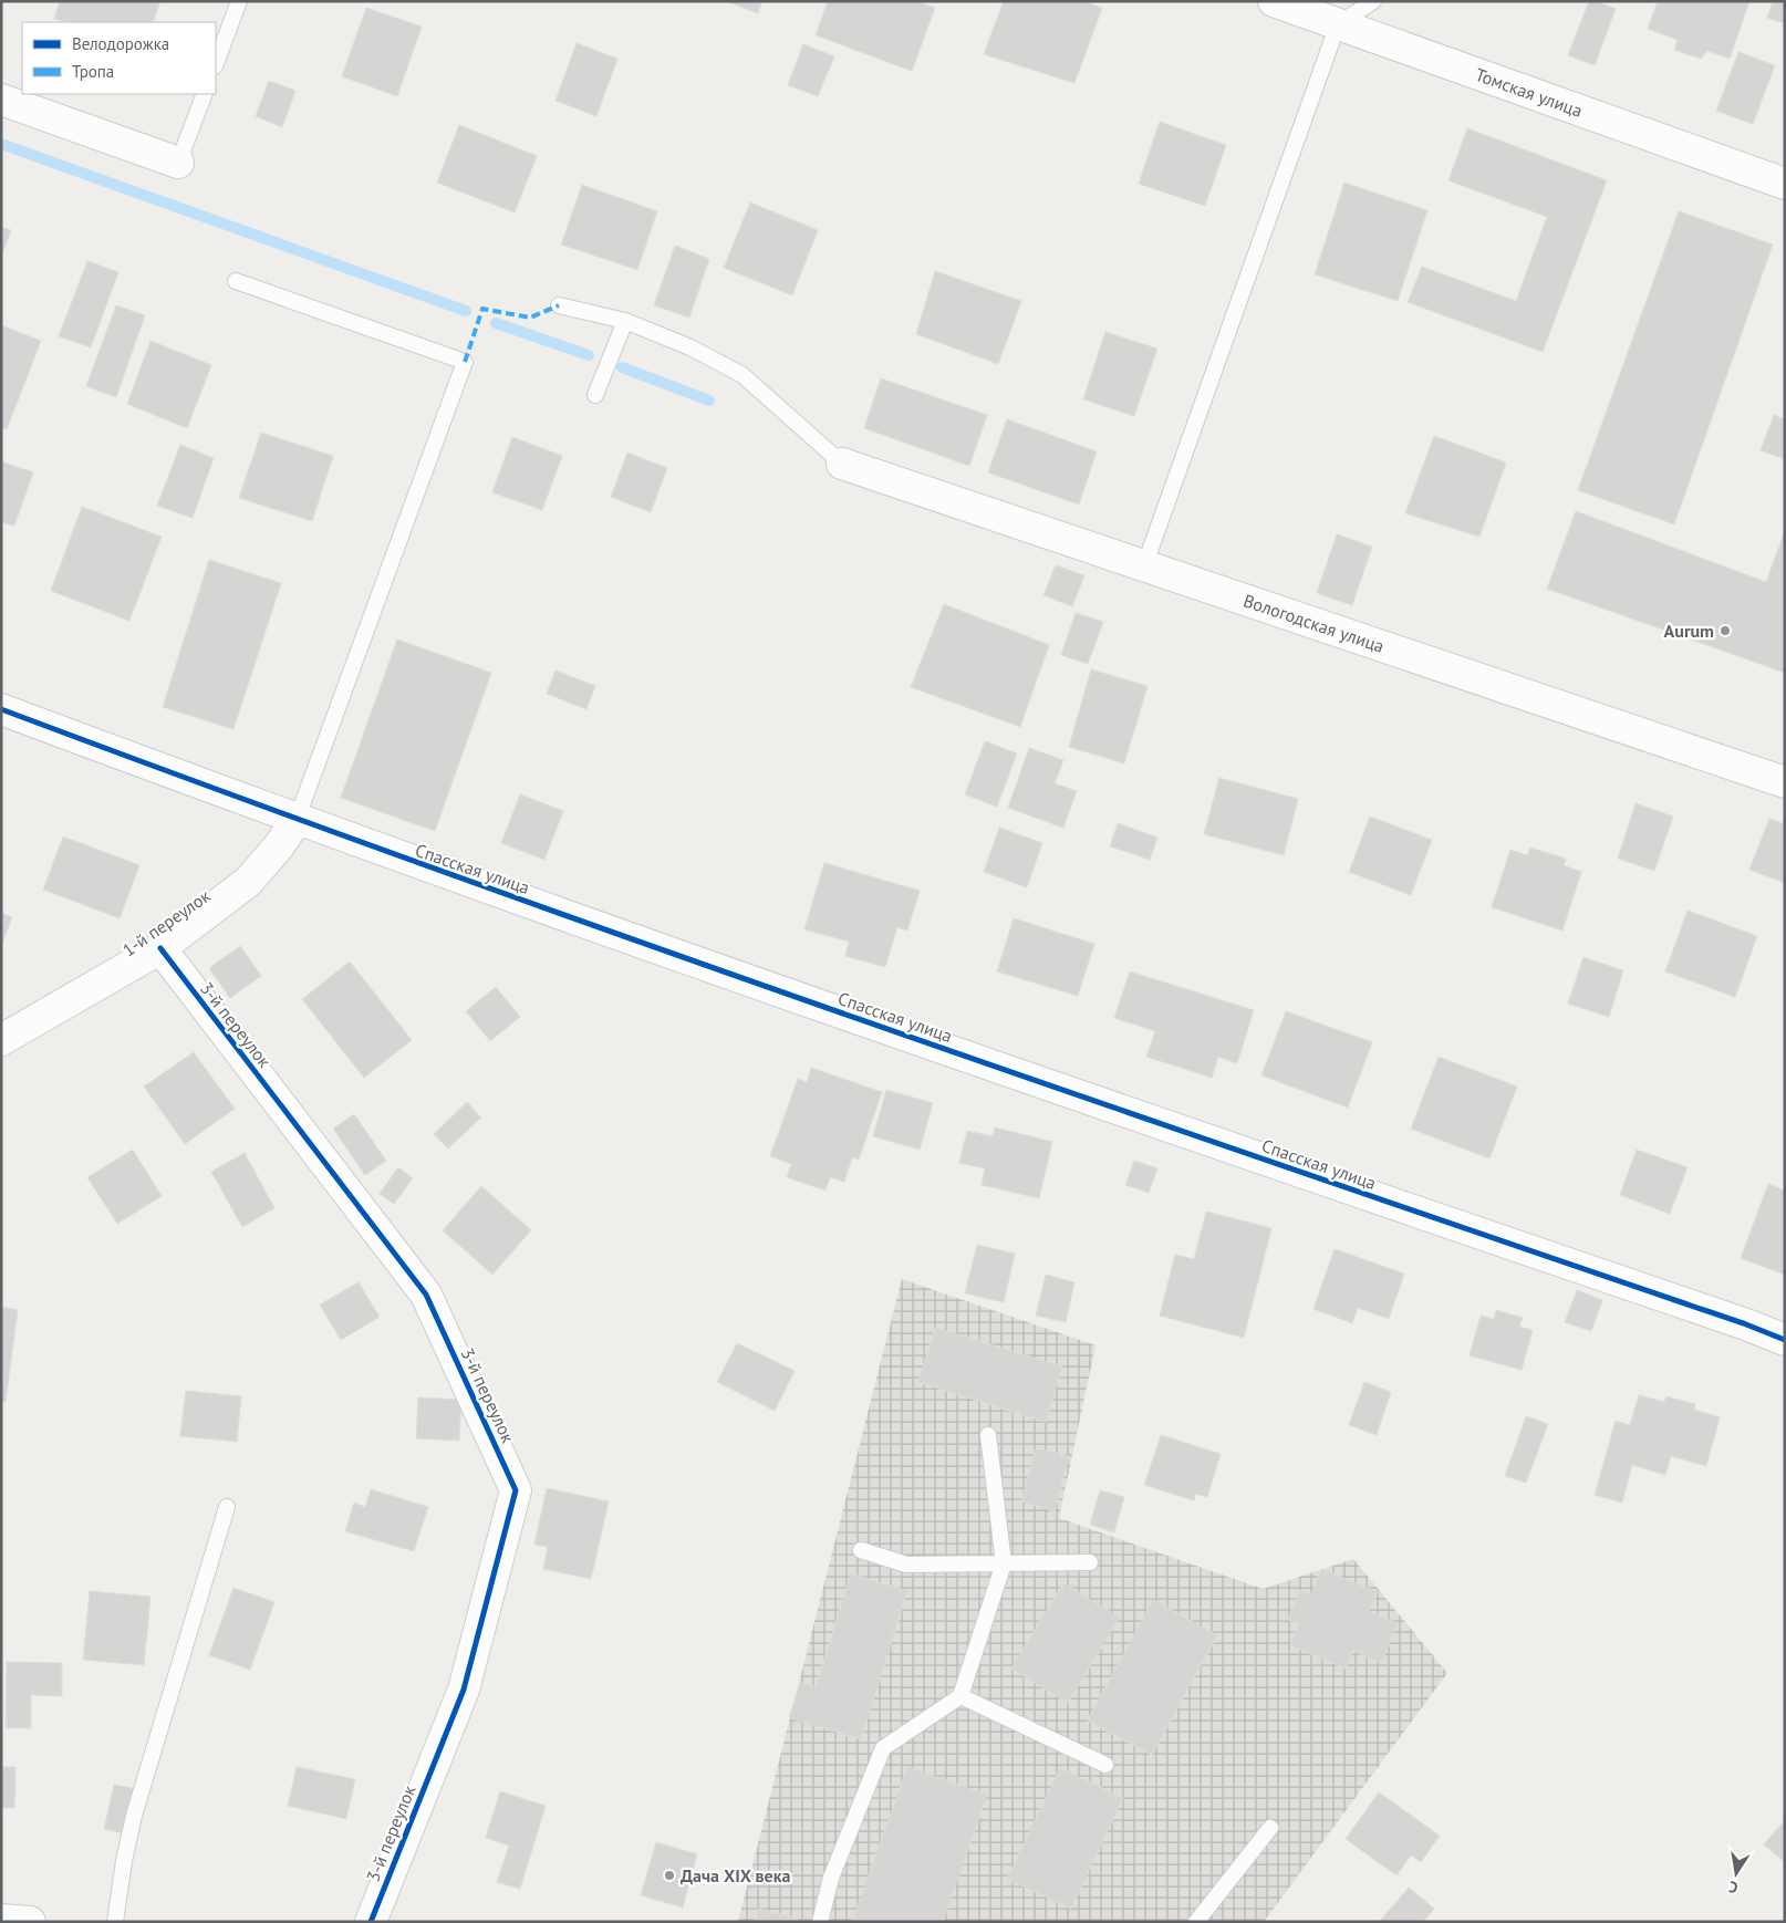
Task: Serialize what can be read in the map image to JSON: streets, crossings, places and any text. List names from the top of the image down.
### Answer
{
  "streets": {
    "street": [
      "Томская улица",
      "Вологодская улица",
      "Спасская улица",
      "1-й переулок",
      "3-й переулок"
    ]
  },
  "crossings": [
    ["Спасская улица", "1-й переулок"],
    ["1-й переулок", "3-й переулок"]
  ],
  "places": ["Aurum", "Дача XIX века"],
  "legend": ["Велодорожка", "Тропа"],
  "north": "bottom"
}
